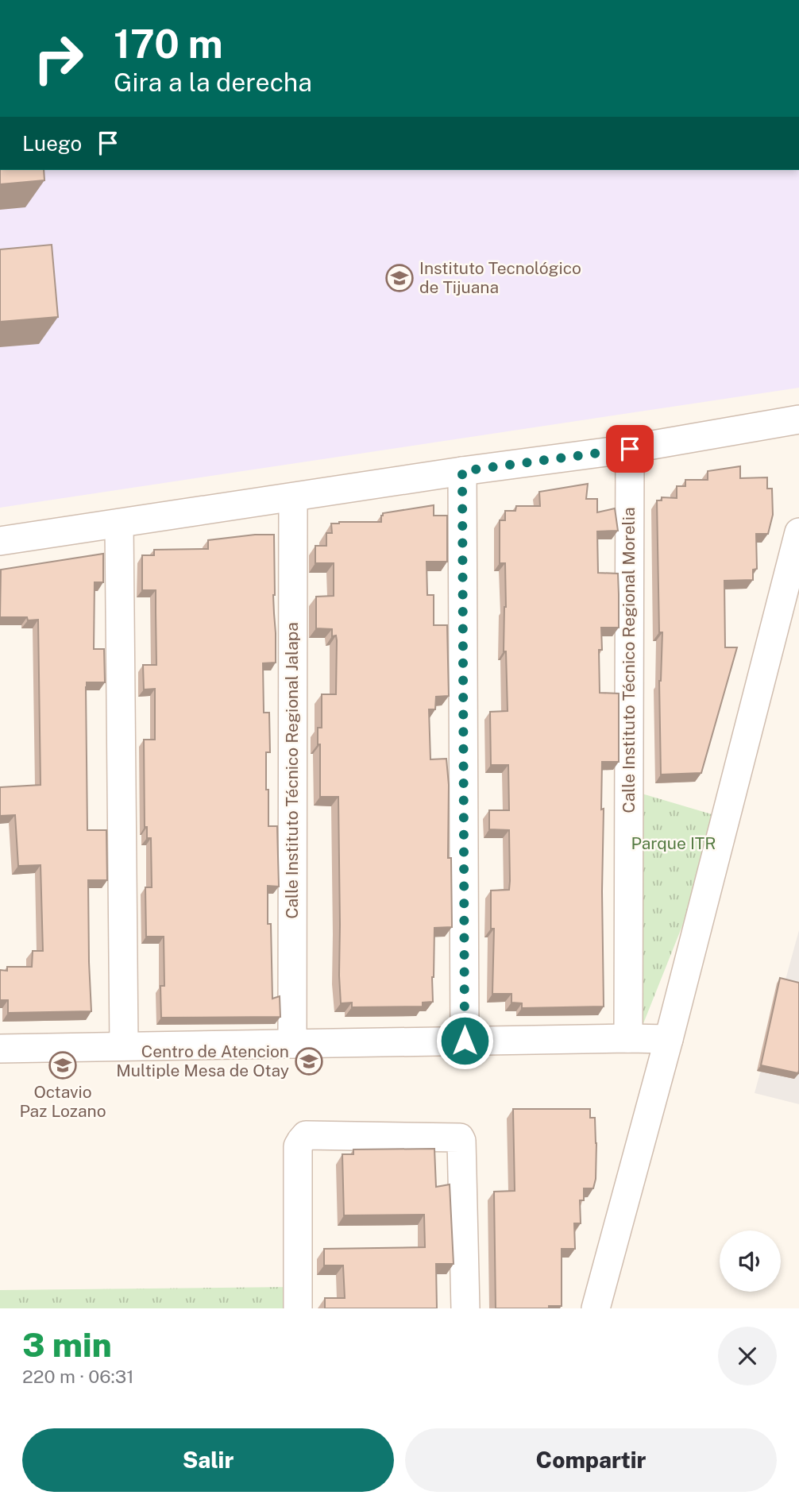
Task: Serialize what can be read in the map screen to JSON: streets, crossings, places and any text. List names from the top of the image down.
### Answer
{
  "streets": {
    "street": ["Calle Instituto Técnico Regional Morelia", "Calle Instituto Técnico Regional Jalapa"]
  },
  "parks": ["Parque ITR"],
  "places": {
    "school or university": ["Instituto Tecnológico de Tijuana", "Centro de Atencion Multiple Mesa de Otay", "Octavio Paz Lozano"]
  },
  "page": {
    "turn": ["170 m", "Gira a la derecha"],
    "then": "Luego",
    "heading": ["3 min", "220 m · 06:31"],
    "buttons": ["Salir", "Compartir"]
  }
}
